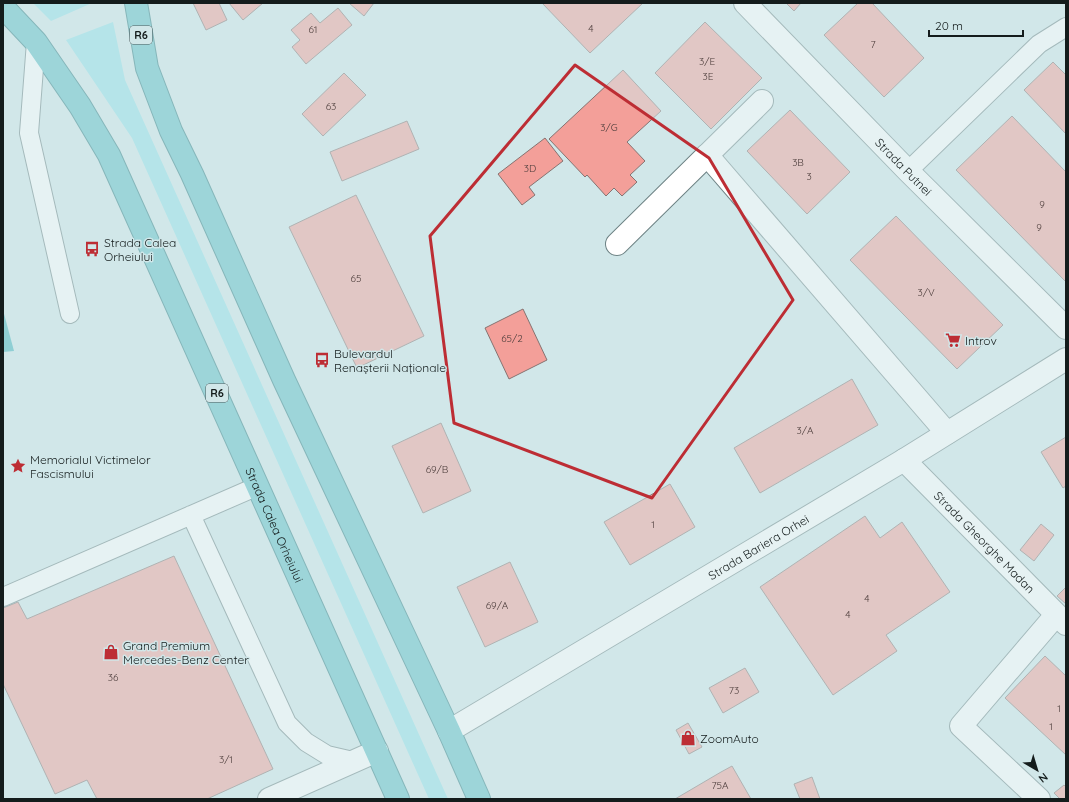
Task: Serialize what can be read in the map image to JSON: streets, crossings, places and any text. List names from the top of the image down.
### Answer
{
  "streets": {
    "highway": ["R6", "Strada Calea Orheiului"],
    "street": ["Strada Putnei", "Strada Gheorghe Madan", "Strada Bariera Orhei"]
  },
  "crossings": [
    ["R6", "Strada Bariera Orhei"],
    ["Strada Gheorghe Madan", "Strada Bariera Orhei"]
  ],
  "places": {
    "bus stop": ["Strada Calea Orheiului", "Bulevardul Renașterii Naționale"],
    "supermarket": ["Introv"],
    "place": ["Memorialul Victimelor Fascismului"],
    "shop": ["Grand Premium Mercedes-Benz Center", "ZoomAuto"]
  },
  "house_numbers": [
    "4",
    "61",
    "7",
    "3/E",
    "3E",
    "63",
    "3/G",
    "3B",
    "3D",
    "3",
    "9",
    "9",
    "65",
    "3/V",
    "65/2",
    "3/A",
    "69/B",
    "1",
    "4",
    "69/A",
    "4",
    "36",
    "73",
    "1",
    "1",
    "3/1",
    "75A"
  ],
  "scale_bar": "20 m",
  "north": "bottom right"
}
